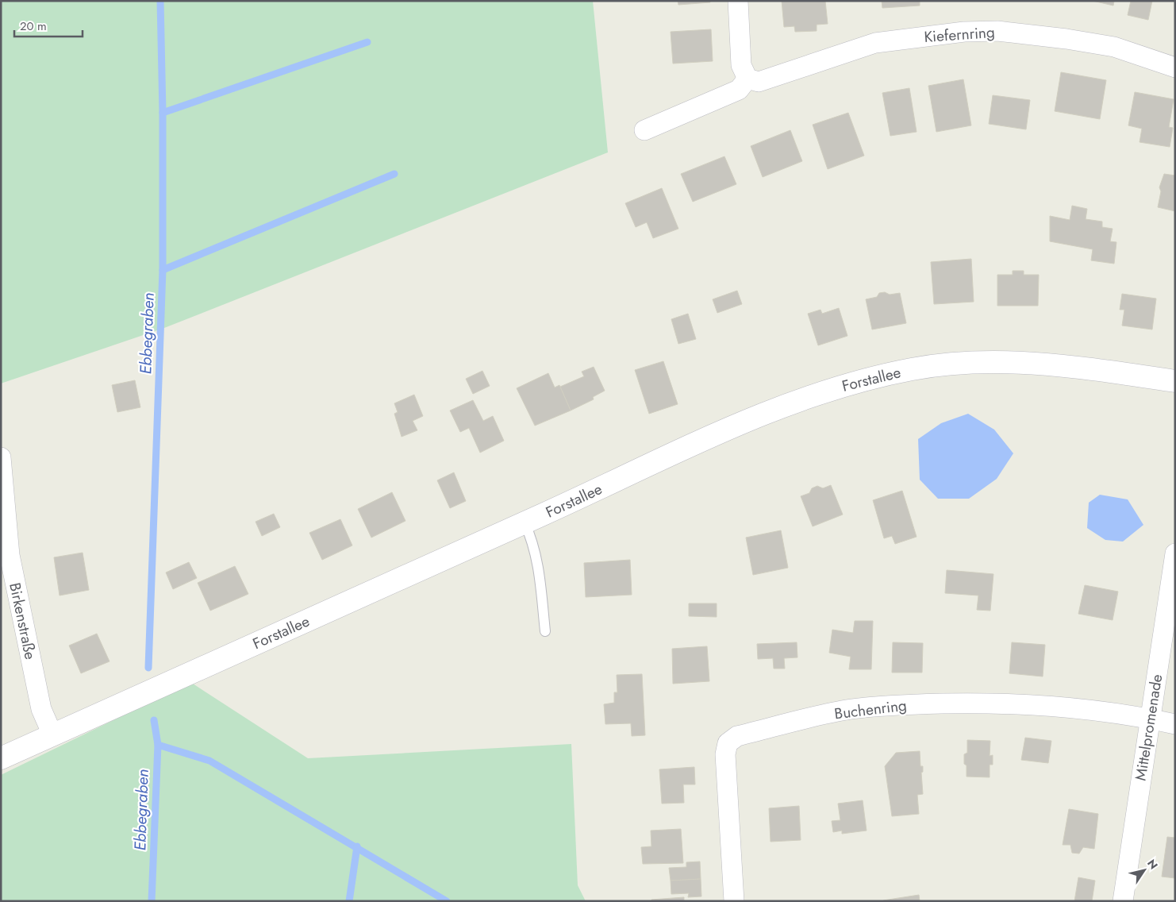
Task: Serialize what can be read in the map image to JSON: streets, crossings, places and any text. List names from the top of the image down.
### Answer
{
  "streets": {
    "street": [
      "Kiefernring",
      "Forstallee",
      "Birkenstraße",
      "Buchenring",
      "Mittelpromenade"
    ]
  },
  "crossings": [
    ["Forstallee", "Birkenstraße"],
    ["Buchenring", "Mittelpromenade"]
  ],
  "water": ["Ebbegraben"],
  "scale_bar": "20 m",
  "north": "top right"
}
